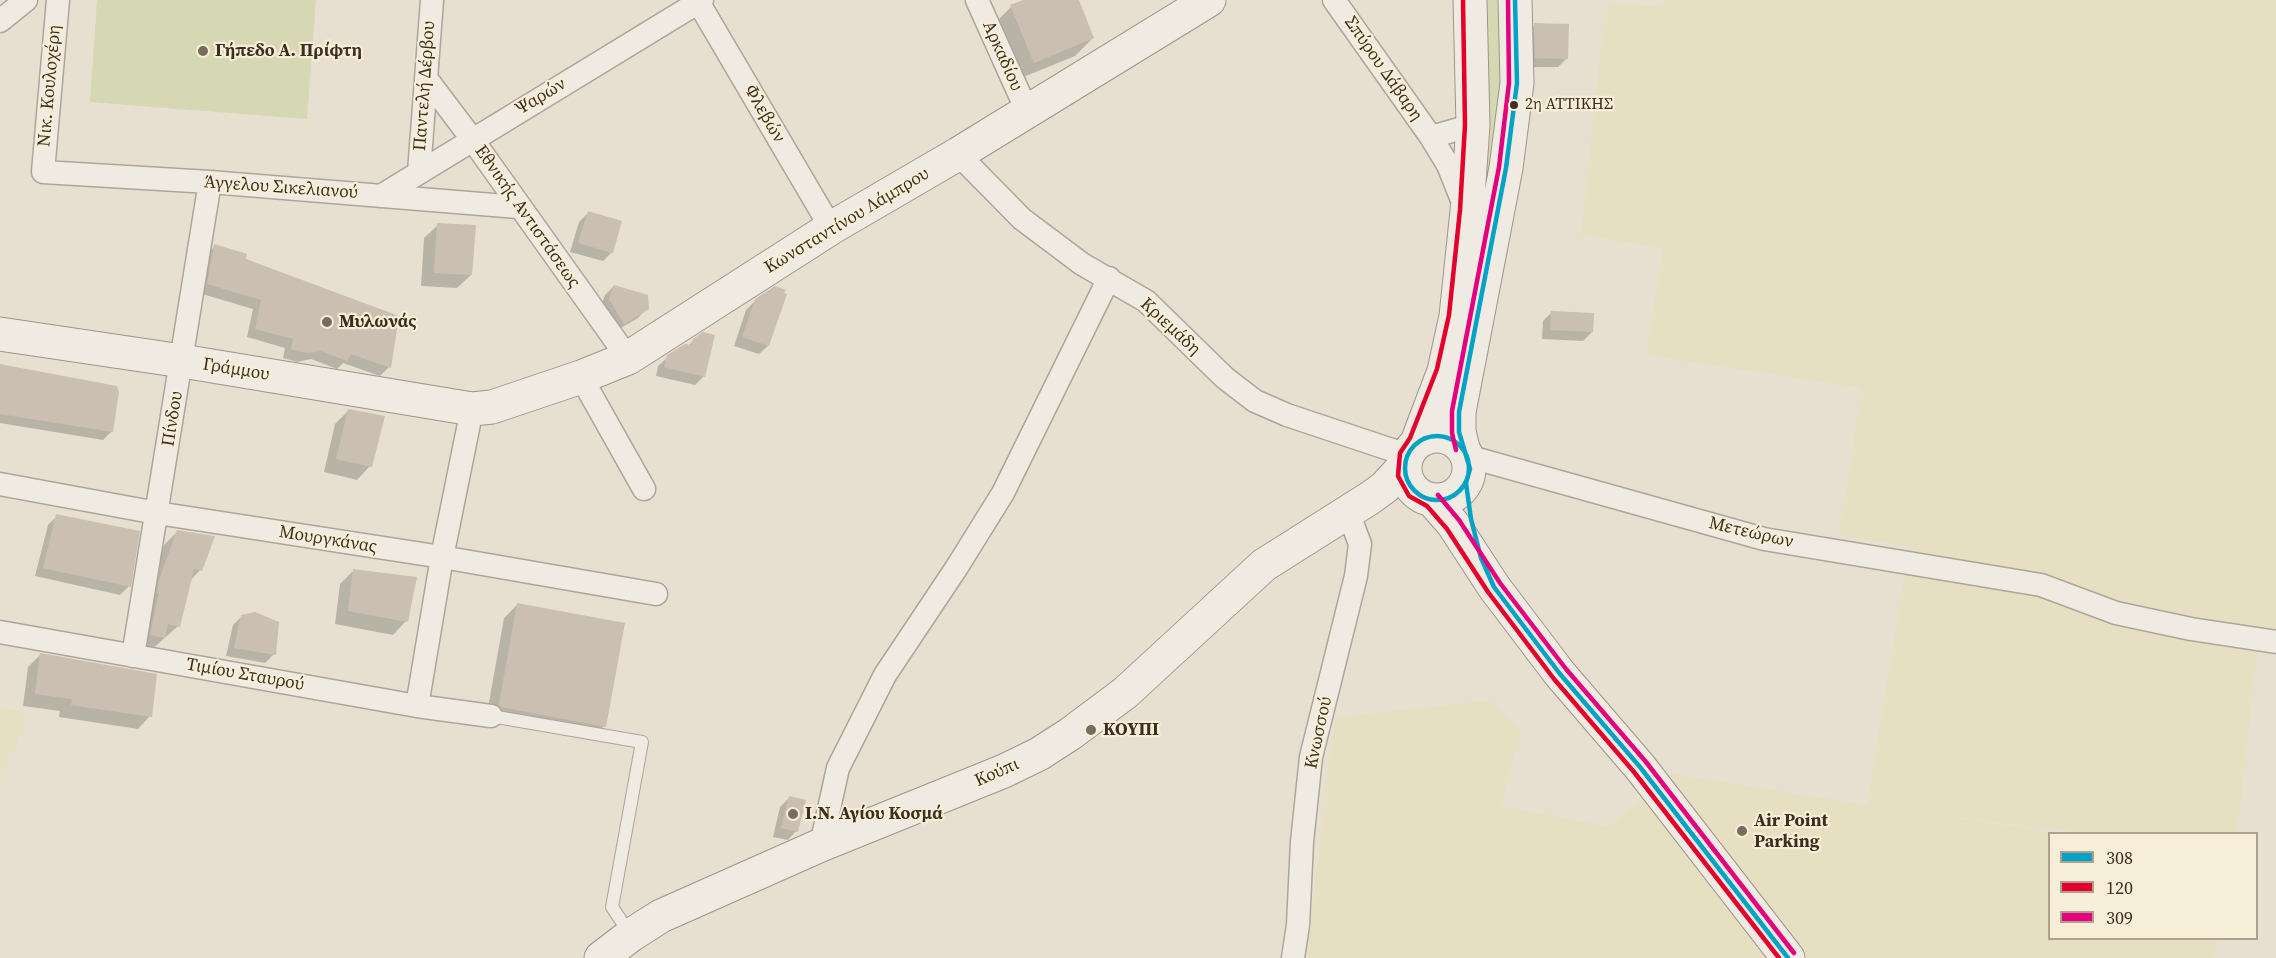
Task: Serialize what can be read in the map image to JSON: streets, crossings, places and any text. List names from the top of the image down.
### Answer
{
  "streets": {
    "main road": ["Κωνσταντίνου Λάμπρου", "Γράμμου", "Κούπι"],
    "street": [
      "Αρκαδίου",
      "Σπύρου Δάβαρη",
      "Νικ. Κουλοχέρη",
      "Παντελή Δέρβου",
      "Ψαρών",
      "Φλεβών",
      "Άγγελου Σικελιανού",
      "Εθνικής Αντιστάσεως",
      "Κριεμάδη",
      "Πίνδου",
      "Μετεώρων",
      "Μουργκάνας",
      "Τιμίου Σταυρού",
      "Κνωσσού"
    ]
  },
  "crossings": [
    ["Αρκαδίου", "Κωνσταντίνου Λάμπρου"],
    ["Νικ. Κουλοχέρη", "Άγγελου Σικελιανού"],
    ["Παντελή Δέρβου", "Ψαρών"],
    ["Παντελή Δέρβου", "Εθνικής Αντιστάσεως"],
    ["Ψαρών", "Φλεβών"],
    ["Ψαρών", "Άγγελου Σικελιανού"],
    ["Ψαρών", "Εθνικής Αντιστάσεως"],
    ["Φλεβών", "Κωνσταντίνου Λάμπρου"],
    ["Άγγελου Σικελιανού", "Εθνικής Αντιστάσεως"],
    ["Άγγελου Σικελιανού", "Πίνδου"],
    ["Εθνικής Αντιστάσεως", "Κωνσταντίνου Λάμπρου"],
    ["Κωνσταντίνου Λάμπρου", "Κριεμάδη"],
    ["Κωνσταντίνου Λάμπρου", "Γράμμου"],
    ["Κριεμάδη", "Μετεώρων"],
    ["Γράμμου", "Πίνδου"],
    ["Πίνδου", "Μουργκάνας"],
    ["Πίνδου", "Τιμίου Σταυρού"],
    ["Κνωσσού", "Κούπι"]
  ],
  "places": [
    "Γήπεδο Α. Πρίφτη",
    "2η ΑΤΤΙΚΗΣ",
    "Μυλωνάς",
    "ΚΟΥΠΙ",
    "Ι.Ν. Αγίου Κοσμά",
    "Air Point Parking"
  ],
  "lines": ["transit line 308", "transit line 120", "transit line 309"],
  "legend": ["308", "120", "309"]
}
